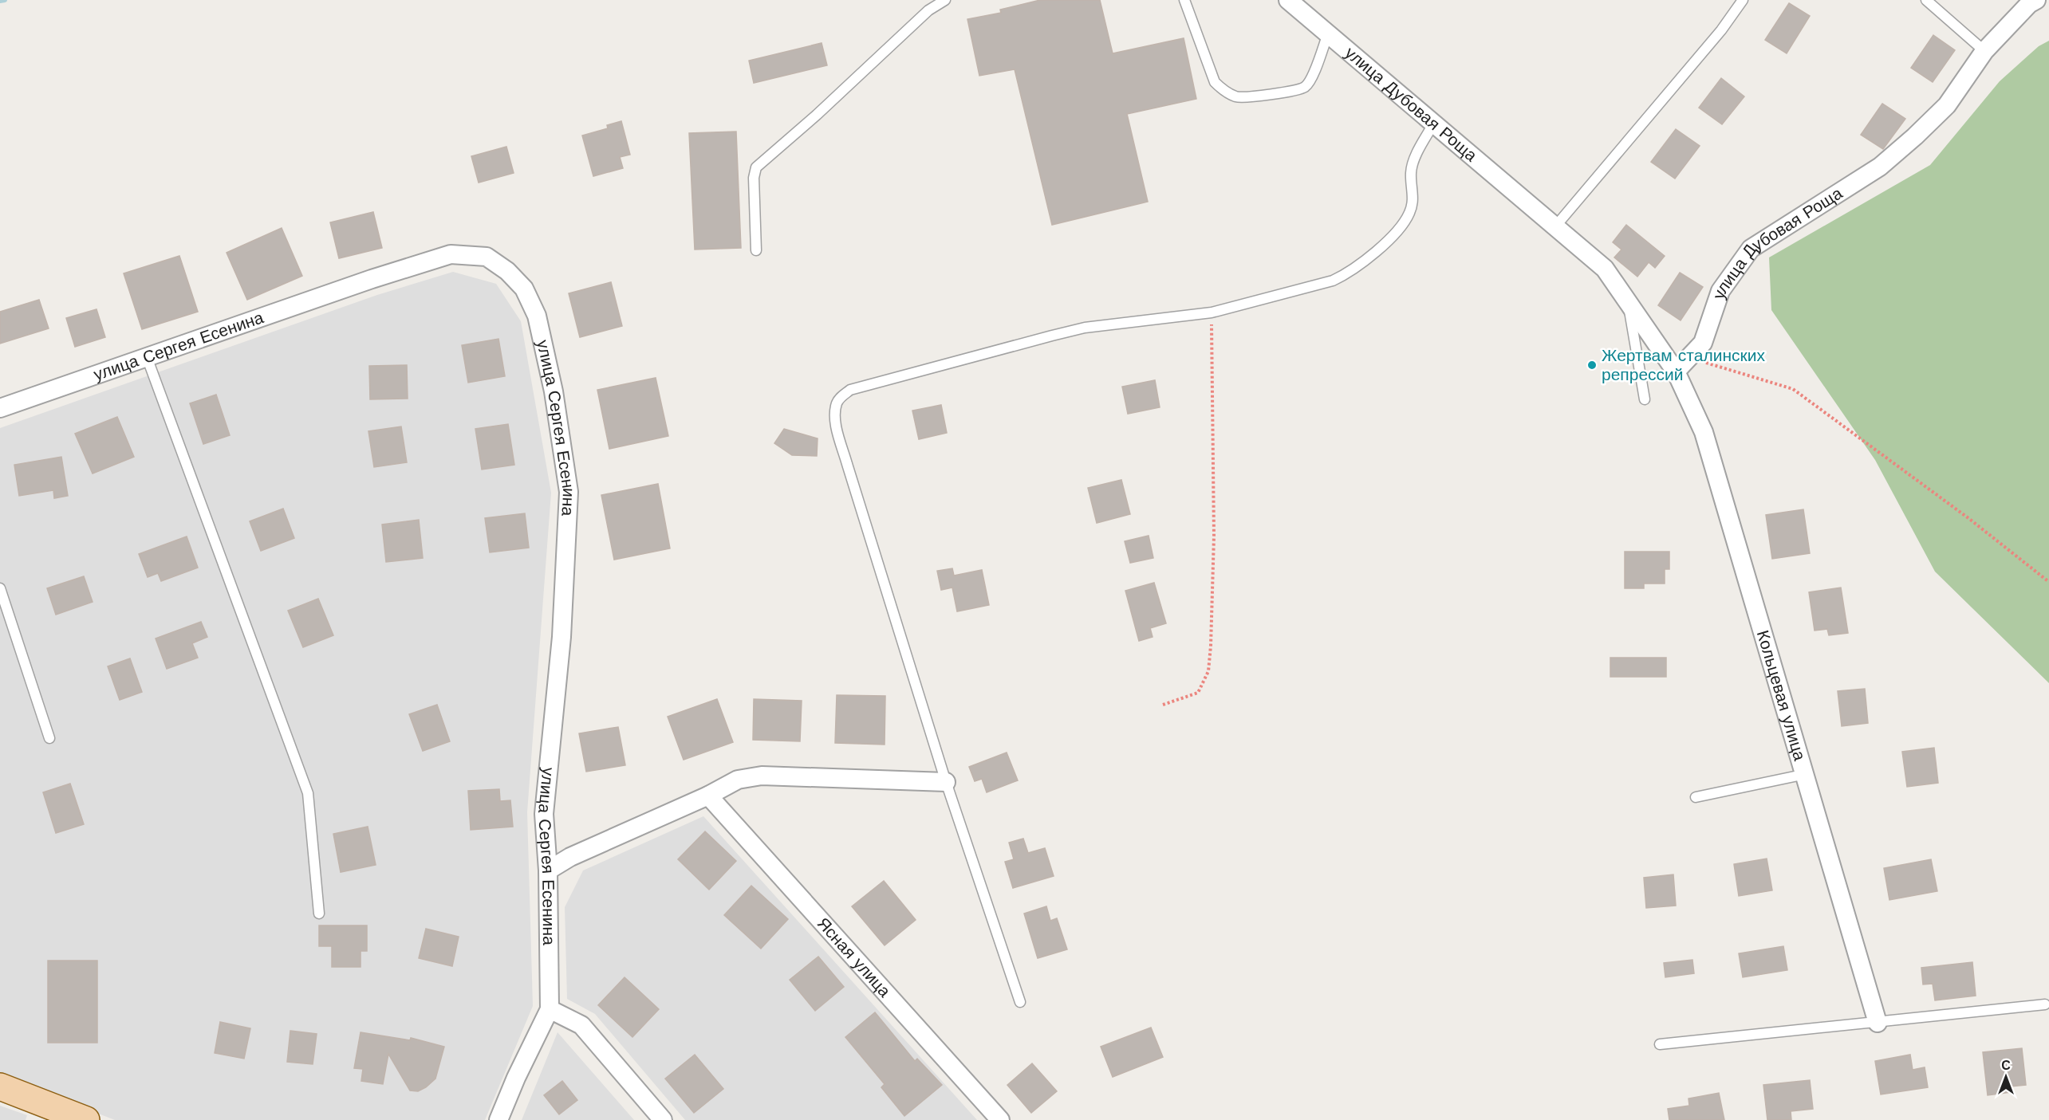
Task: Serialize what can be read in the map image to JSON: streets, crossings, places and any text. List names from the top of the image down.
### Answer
{
  "streets": {
    "street": [
      "улица Дубовая Роща",
      "улица Сергея Есенина",
      "Кольцевая улица",
      "Ясная улица"
    ]
  },
  "crossings": [
    ["улица Дубовая Роща", "Кольцевая улица"]
  ],
  "places": ["Жертвам сталинских репрессий"],
  "north": "top"
}
